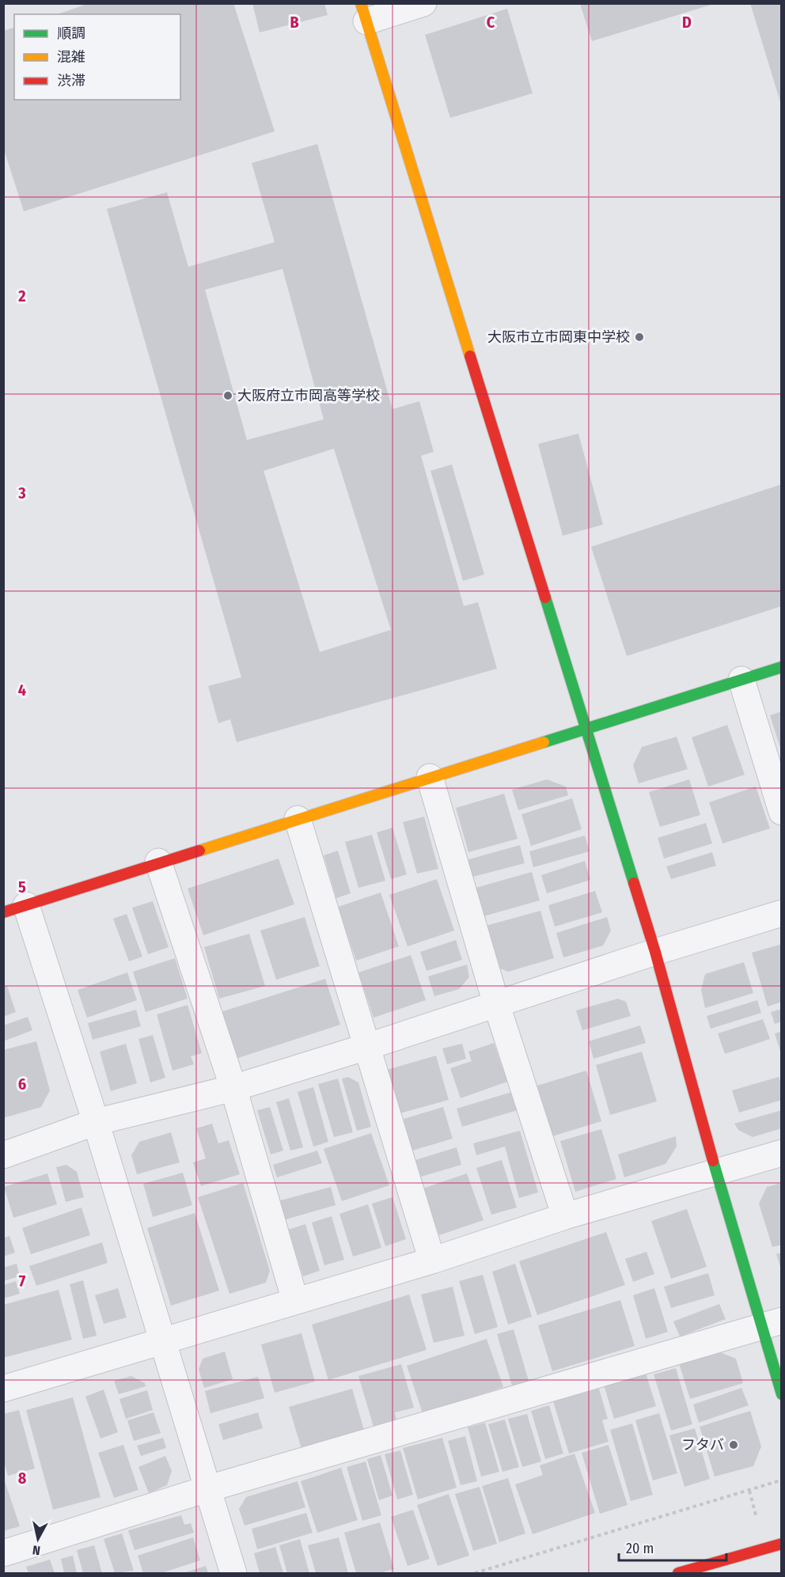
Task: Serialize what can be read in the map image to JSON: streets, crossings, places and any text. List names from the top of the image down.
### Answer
{
  "places": ["大阪市立市岡東中学校", "大阪府立市岡高等学校", "フタバ"],
  "legend": ["順調", "混雑", "渋滞"],
  "scale_bar": "20 m",
  "north": "bottom",
  "grid": {
    "columns": ["B", "C", "D"],
    "rows": [
      "2",
      "3",
      "4",
      "5",
      "6",
      "7",
      "8"
    ]
  }
}
